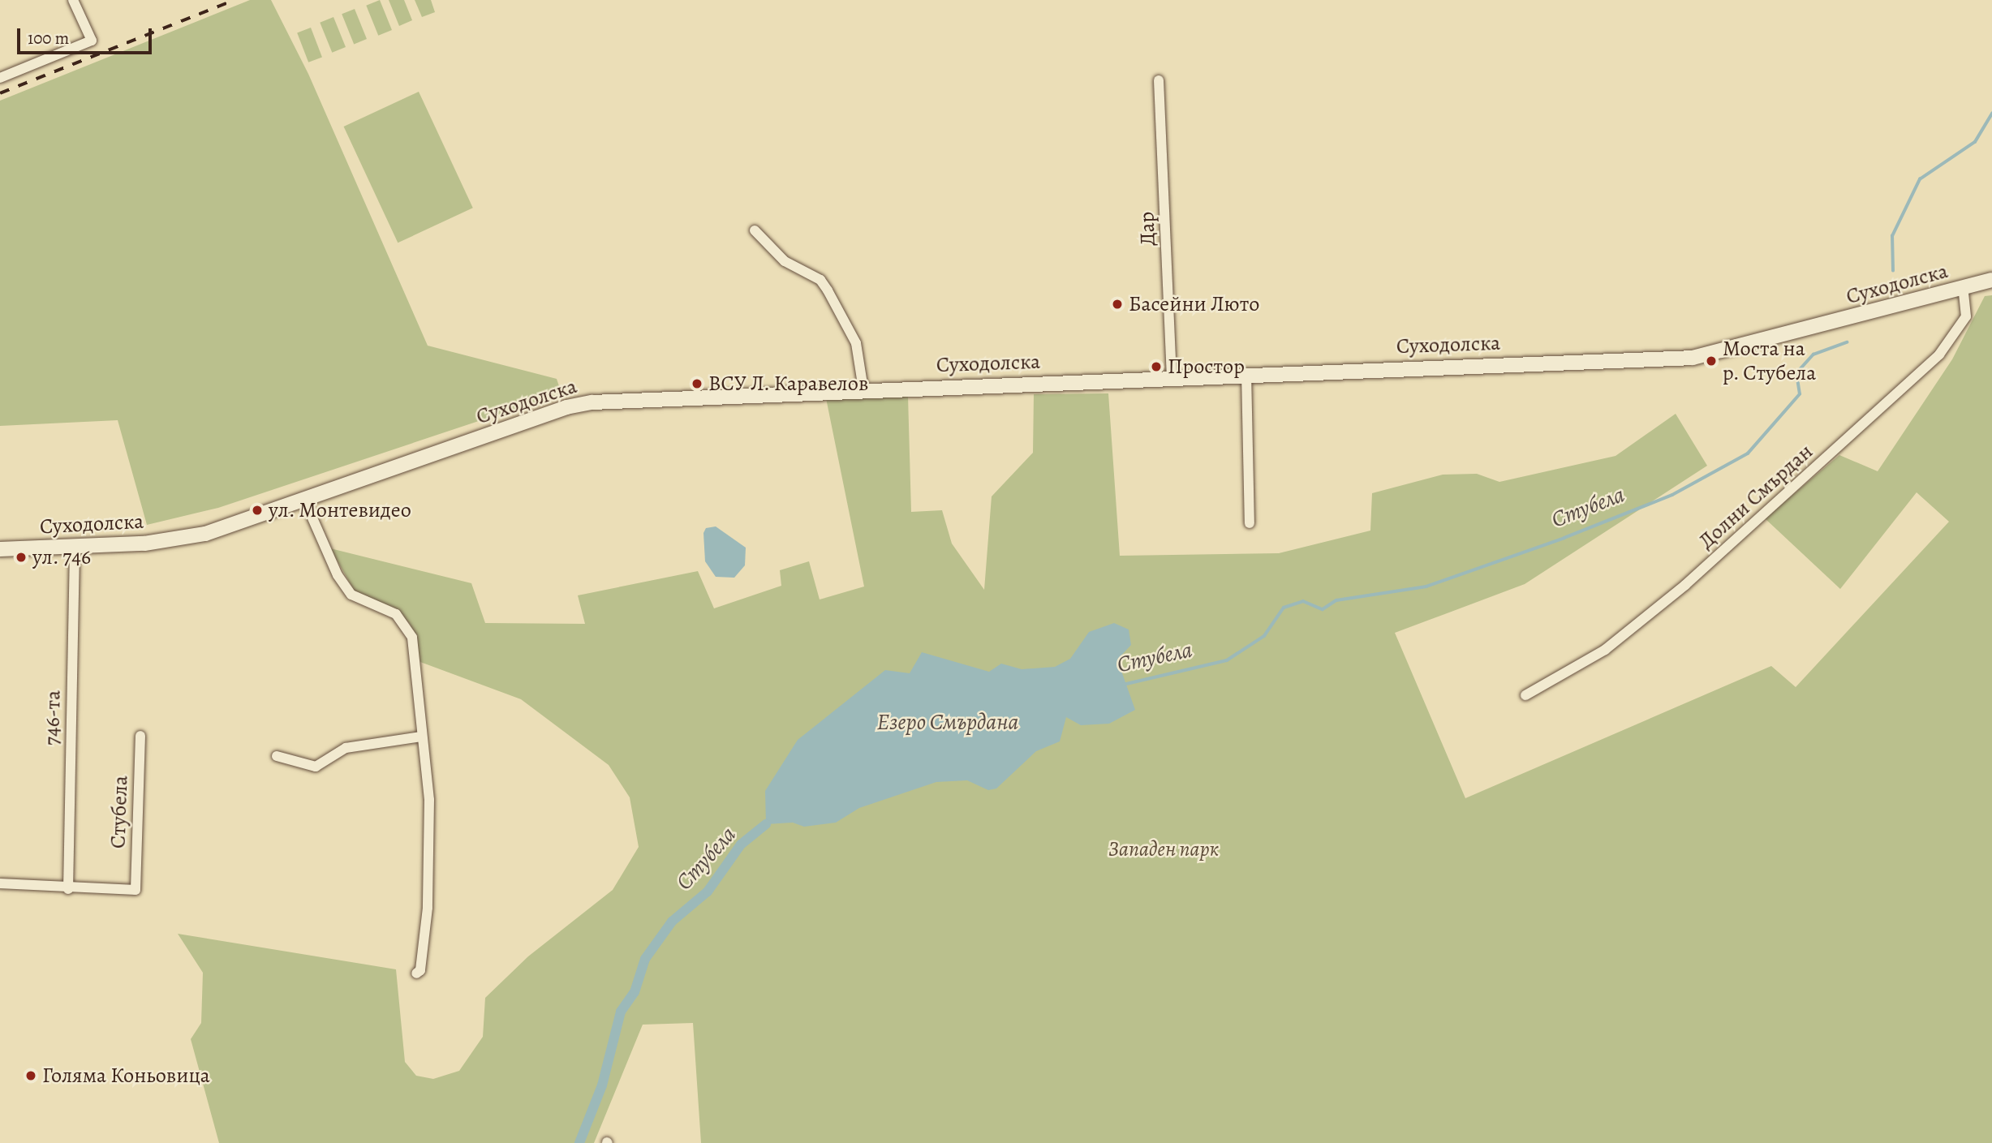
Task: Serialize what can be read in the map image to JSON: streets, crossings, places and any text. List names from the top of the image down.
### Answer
{
  "streets": {
    "street": [
      "Дар",
      "Суходолска",
      "Долни Смърдан",
      "746-та",
      "Стубела"
    ]
  },
  "crossings": [
    ["Дар", "Суходолска"],
    ["Суходолска", "Долни Смърдан"],
    ["Суходолска", "746-та"],
    ["746-та", "Стубела"]
  ],
  "water": ["Стубела", "Езеро Смърдана"],
  "parks": ["Западен парк"],
  "places": [
    "Басейни Люто",
    "Моста на р. Стубела",
    "Простор",
    "ВСУ Л. Каравелов",
    "ул. Монтевидео",
    "ул. 746",
    "Голяма Коньовица"
  ],
  "scale_bar": "100 m"
}
